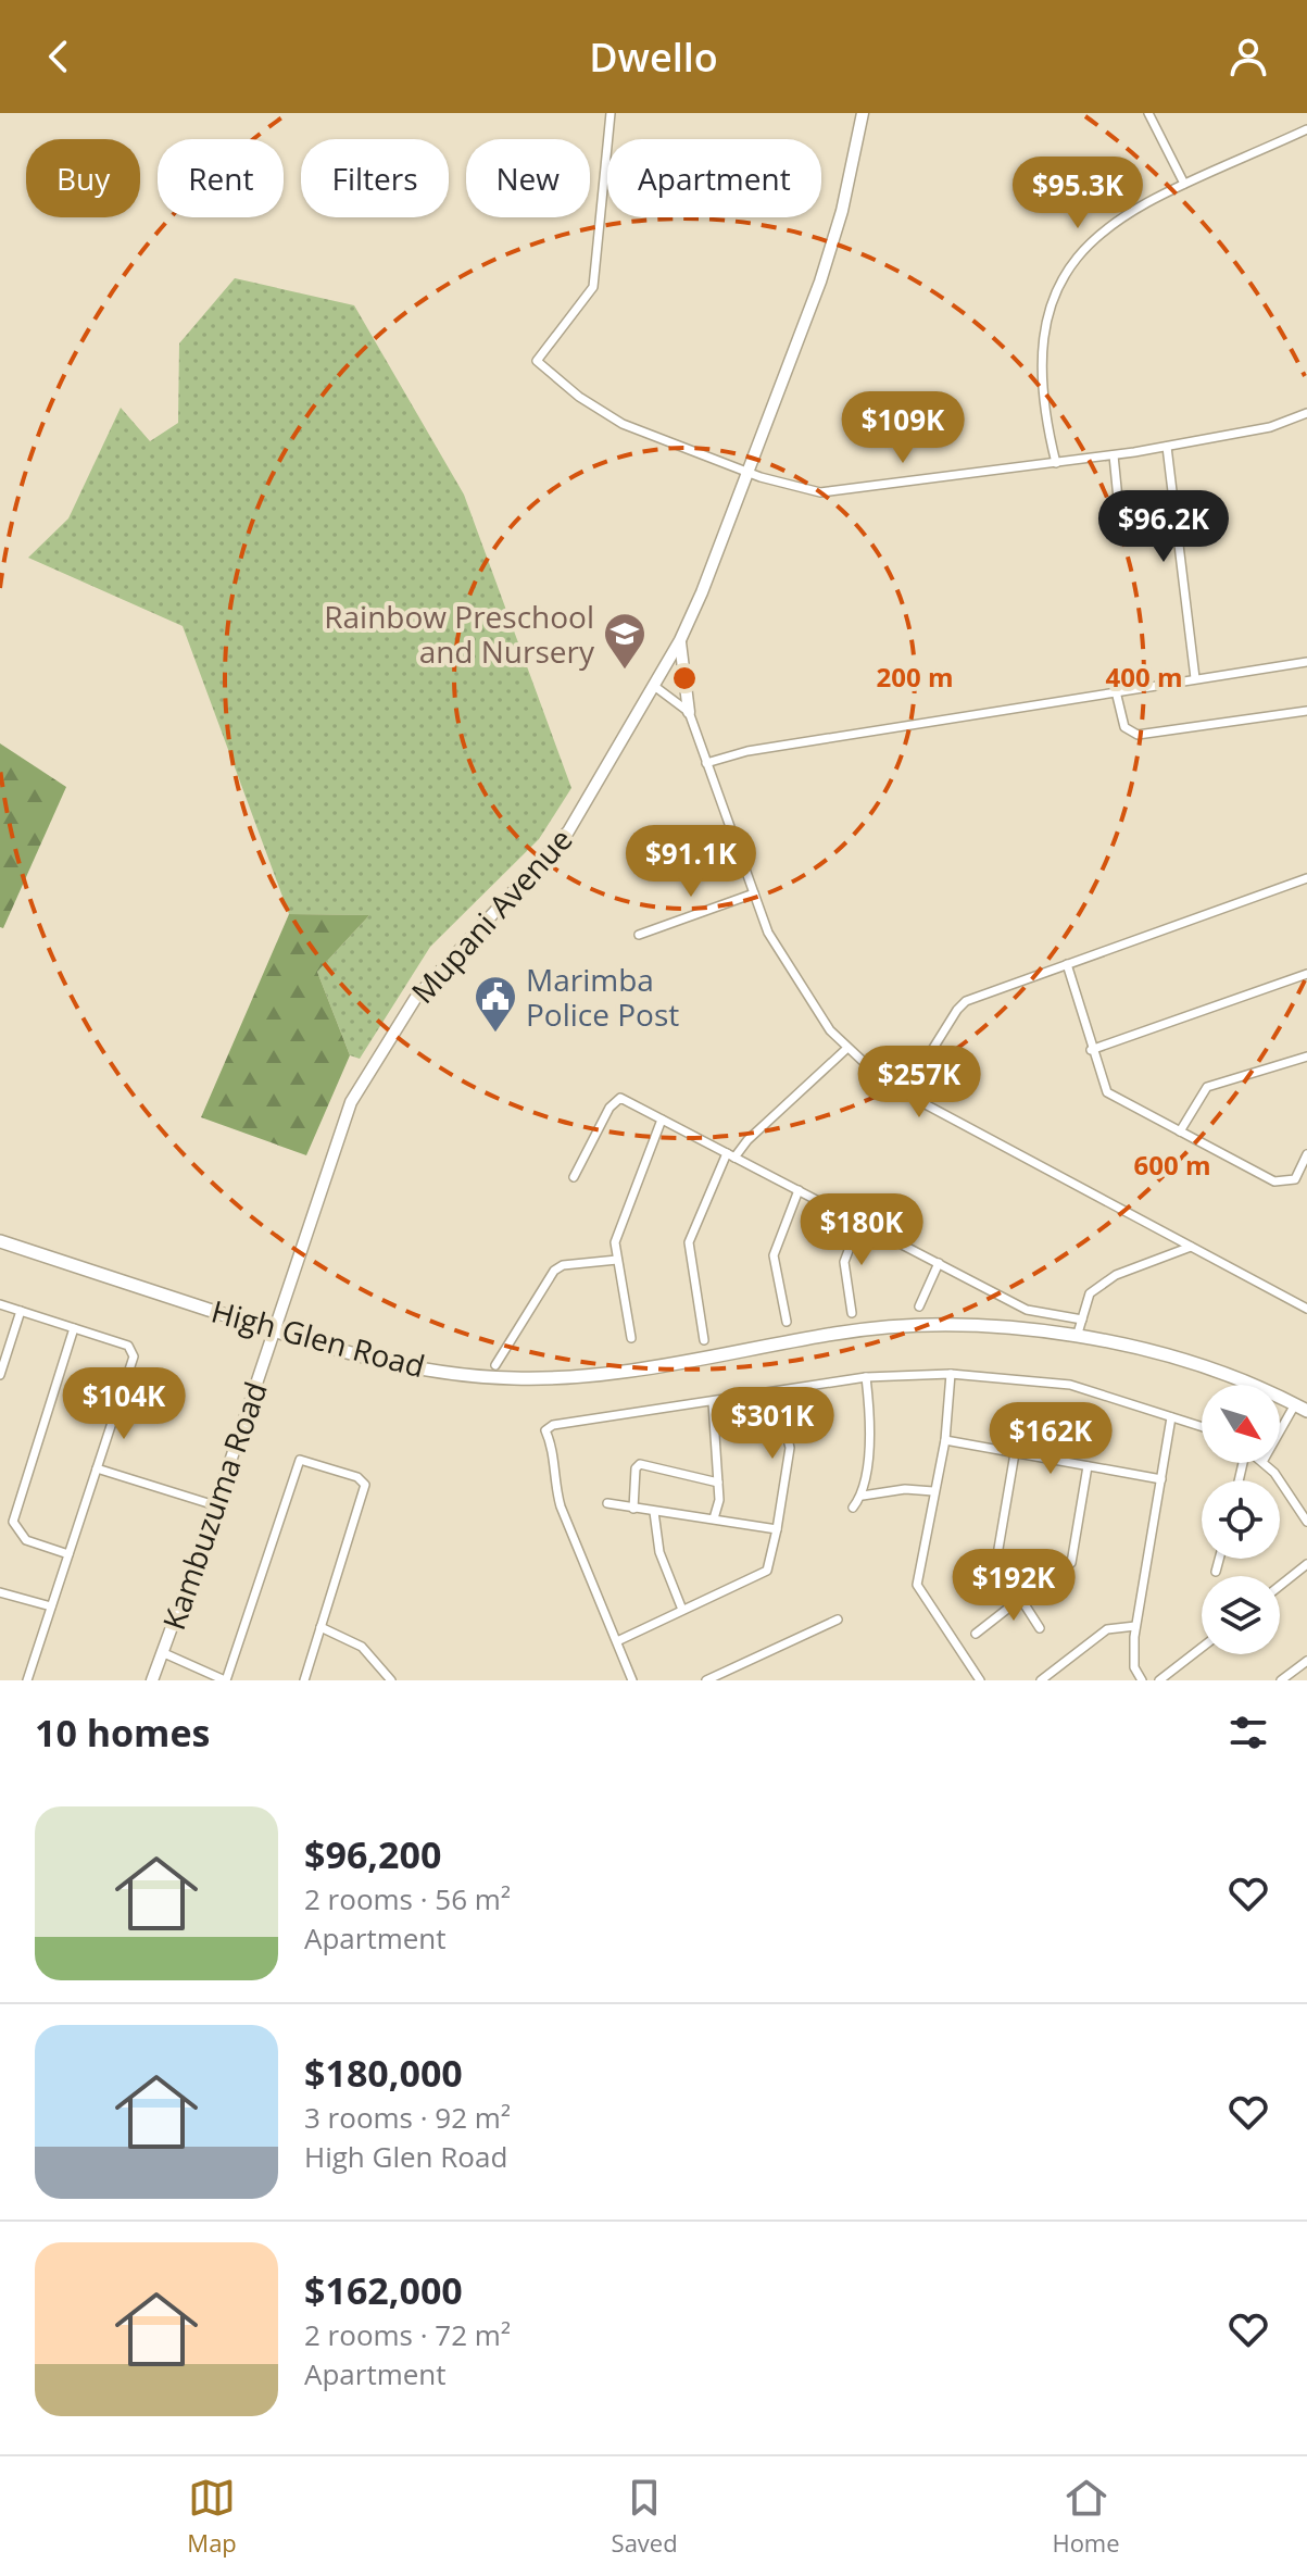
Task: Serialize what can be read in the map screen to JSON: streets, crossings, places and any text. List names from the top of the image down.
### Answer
{
  "streets": {
    "main road": ["High Glen Road"],
    "street": ["Mupani Avenue", "Kambuzuma Road"]
  },
  "crossings": [
    ["Mupani Avenue", "High Glen Road"],
    ["Mupani Avenue", "Kambuzuma Road"],
    ["High Glen Road", "Kambuzuma Road"]
  ],
  "places": {
    "school or university": ["Rainbow Preschool and Nursery"],
    "public building": ["Marimba Police Post"]
  },
  "north": "bottom right",
  "page": {
    "header": "Dwello",
    "chip": [
      "Buy",
      "Rent",
      "Filters",
      "New",
      "Apartment"
    ],
    "price": [
      "$95.3K",
      "$109K",
      "$96.2K",
      "$91.1K",
      "$257K",
      "$180K",
      "$104K",
      "$301K",
      "$162K",
      "$192K"
    ],
    "heading": "10 homes",
    "list": [
      {
        "name": "$96,200",
        "note": "2 rooms · 56 m² · Apartment"
      },
      {
        "name": "$180,000",
        "note": "3 rooms · 92 m² · High Glen Road"
      },
      {
        "name": "$162,000",
        "note": "2 rooms · 72 m² · Apartment"
      }
    ],
    "tabs": ["Map", "Saved", "Home"]
  },
  "rings": ["200 m", "400 m", "600 m"]
}
